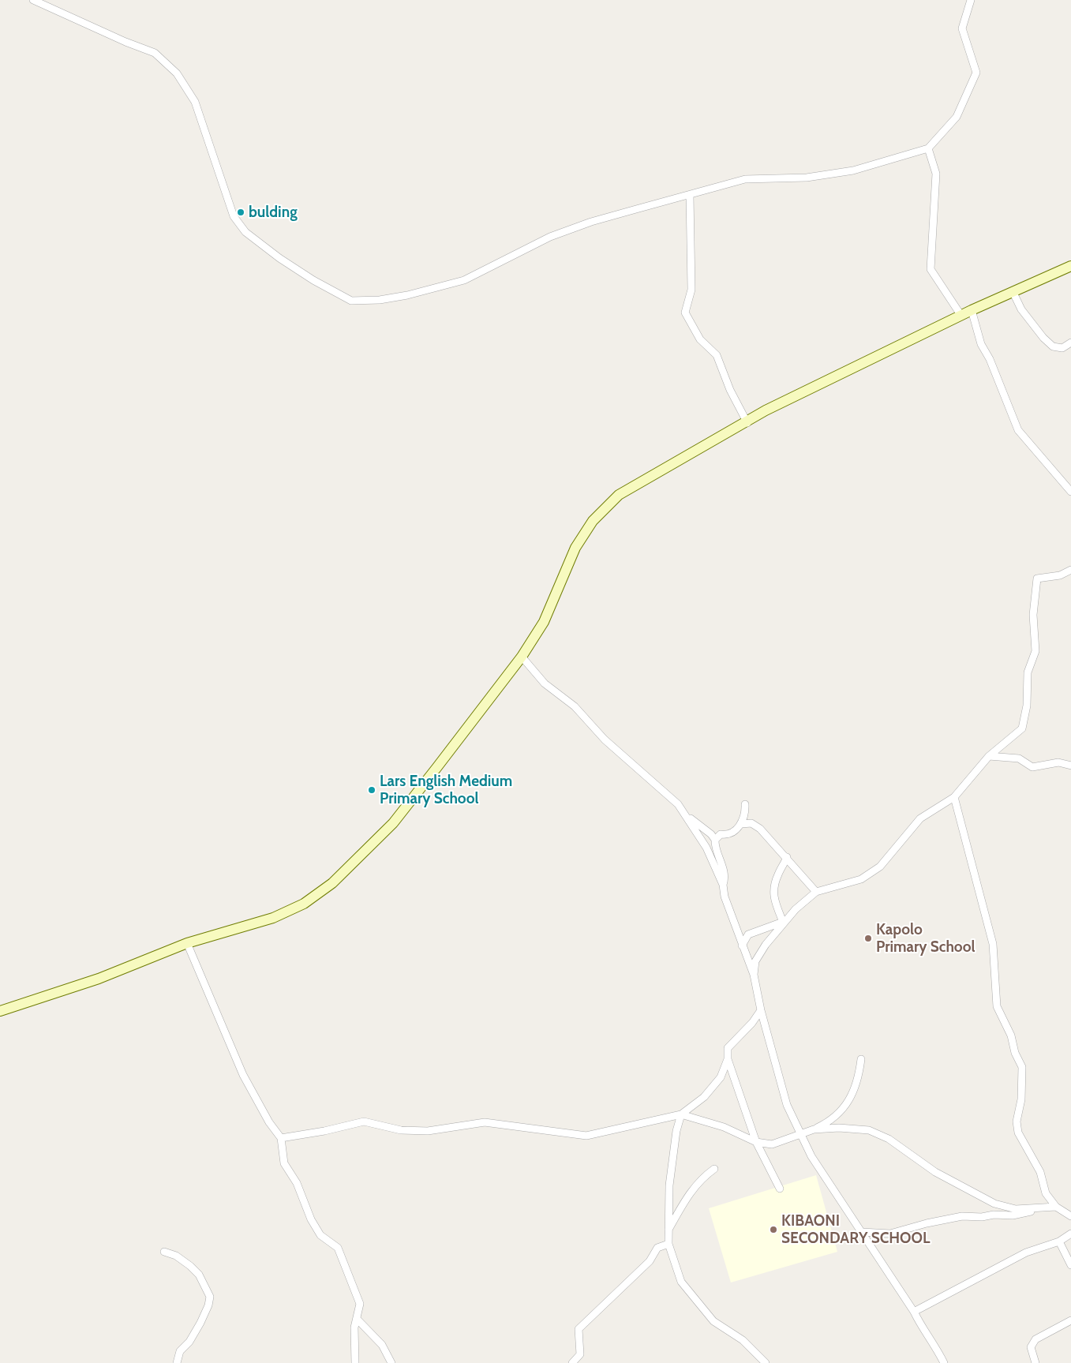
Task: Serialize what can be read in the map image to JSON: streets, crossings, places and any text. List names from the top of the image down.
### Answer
{
  "places": [
    "bulding",
    "Lars English Medium Primary School",
    "Kapolo Primary School",
    "KIBAONI SECONDARY SCHOOL"
  ]
}
